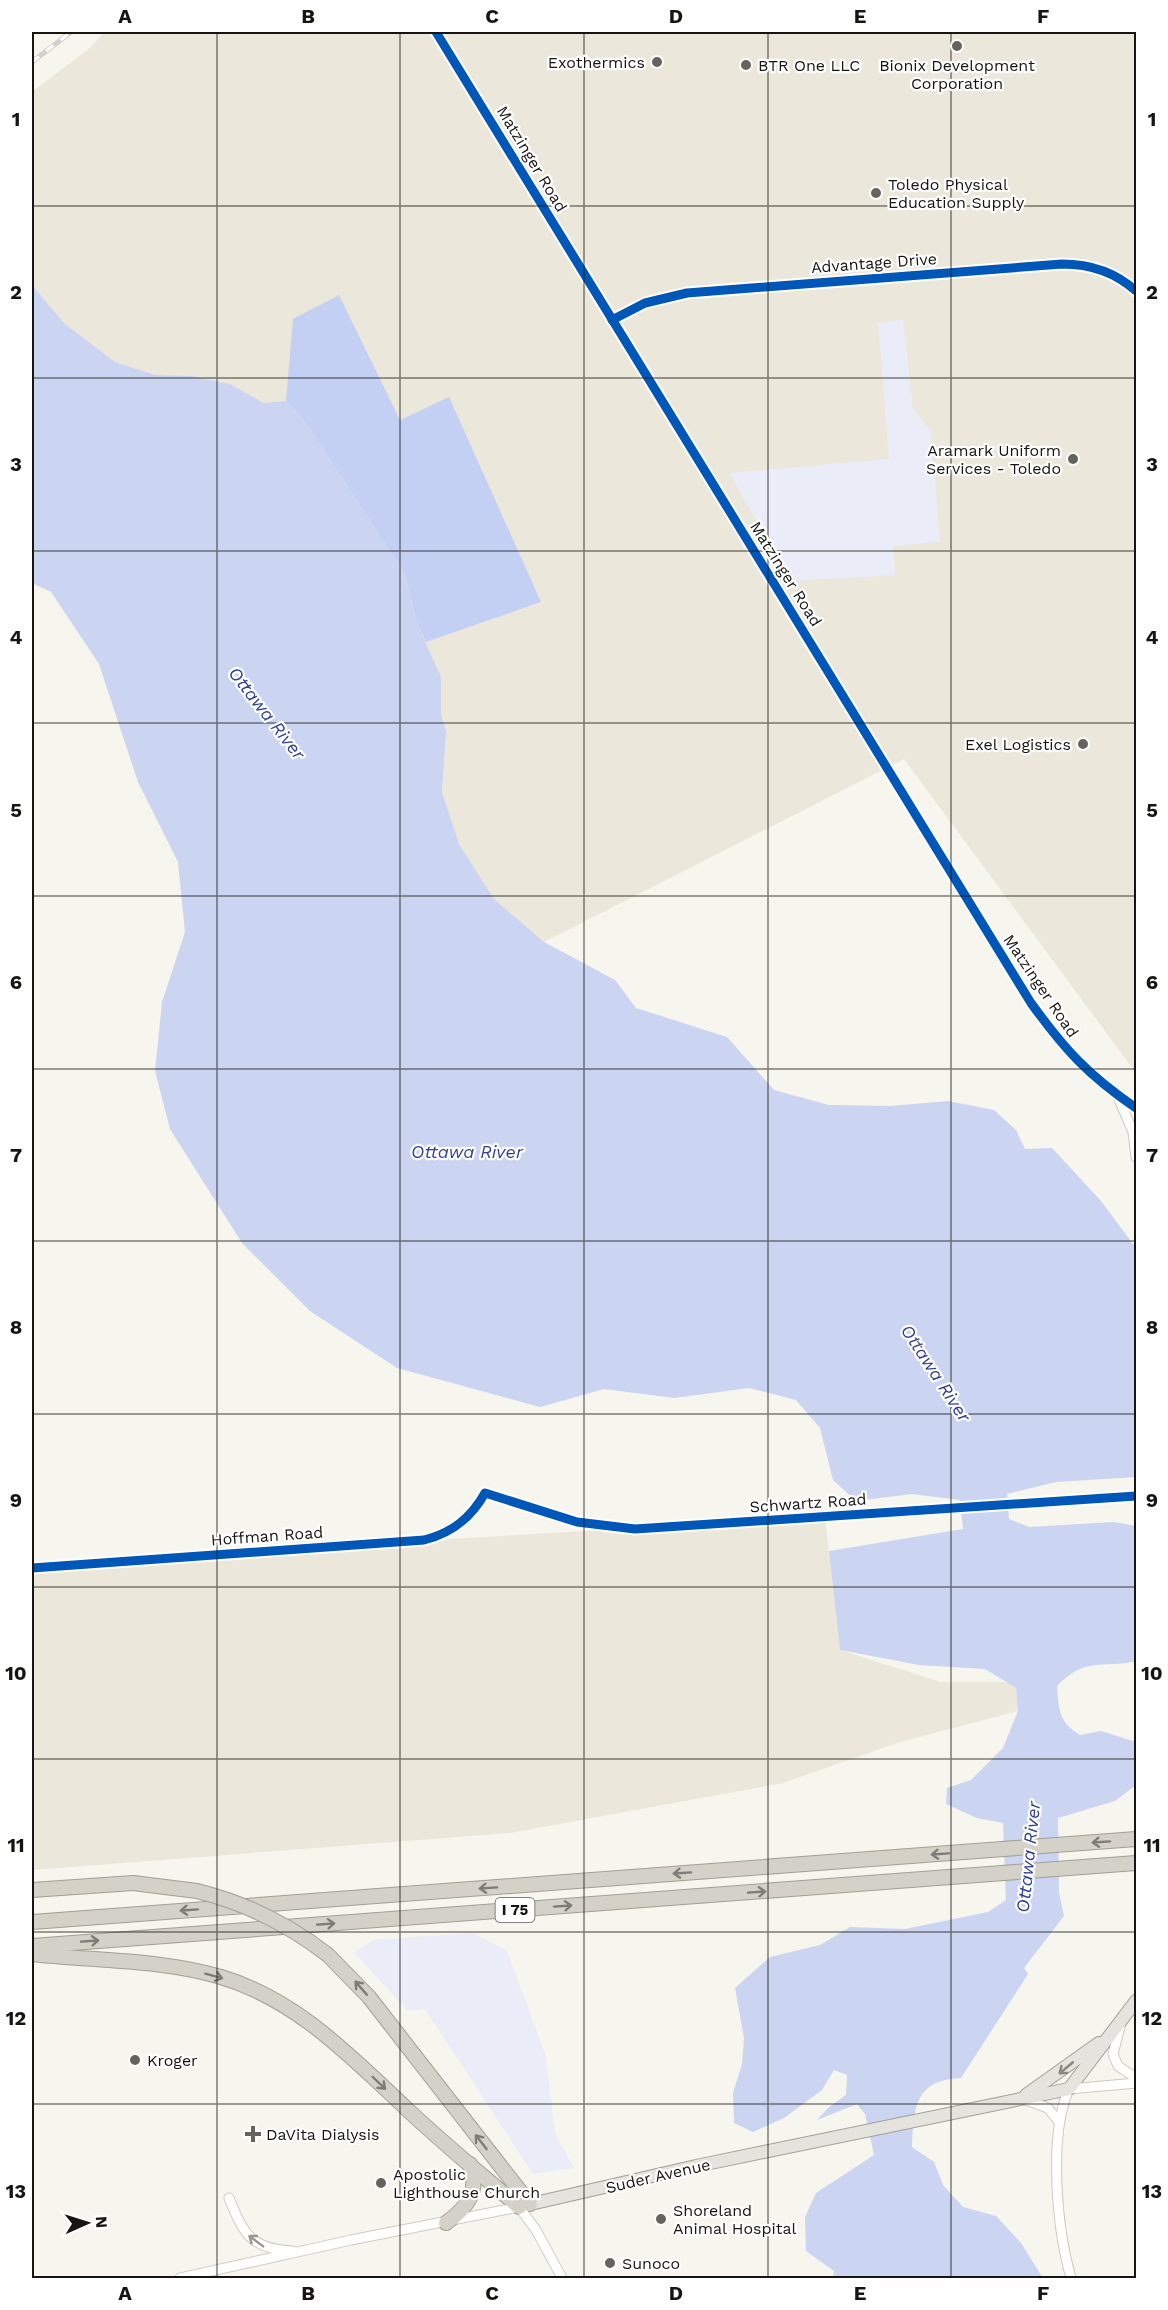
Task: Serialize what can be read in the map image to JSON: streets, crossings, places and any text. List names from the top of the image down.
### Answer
{
  "streets": {
    "highway": ["I 75"],
    "main road": ["Suder Avenue"],
    "street": [
      "Matzinger Road",
      "Advantage Drive",
      "Schwartz Road",
      "Hoffman Road"
    ]
  },
  "crossings": [
    ["Matzinger Road", "Advantage Drive"],
    ["Schwartz Road", "Hoffman Road"]
  ],
  "water": ["Ottawa River"],
  "places": {
    "other": [
      "Bionix Development Corporation",
      "Exothermics",
      "BTR One LLC",
      "Toledo Physical Education Supply",
      "Aramark Uniform Services - Toledo",
      "Exel Logistics",
      "Kroger",
      "Apostolic Lighthouse Church",
      "Shoreland Animal Hospital",
      "Sunoco"
    ],
    "health": ["DaVita Dialysis"]
  },
  "north": "right",
  "grid": {
    "columns": [
      "A",
      "B",
      "C",
      "D",
      "E",
      "F"
    ],
    "rows": [
      "1",
      "2",
      "3",
      "4",
      "5",
      "6",
      "7",
      "8",
      "9",
      "10",
      "11",
      "12",
      "13"
    ]
  }
}
